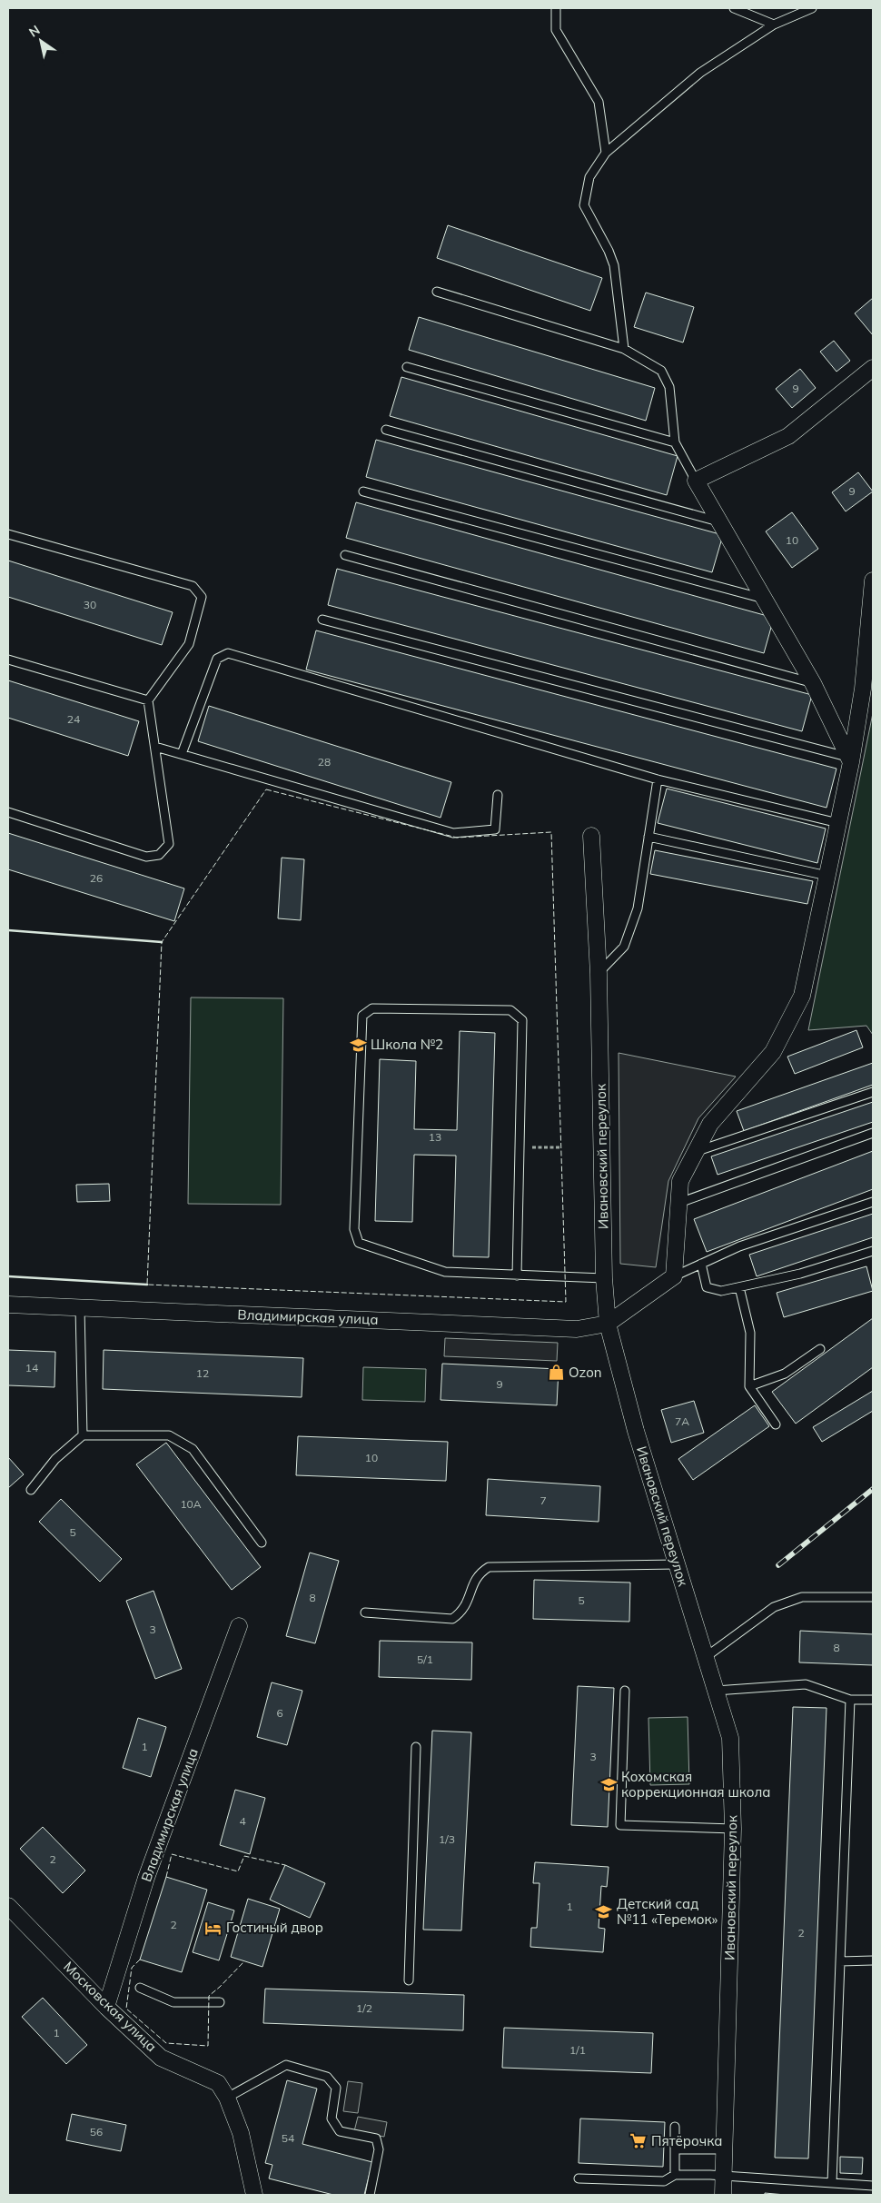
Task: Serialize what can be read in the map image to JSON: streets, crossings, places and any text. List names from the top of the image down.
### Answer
{
  "streets": {
    "street": ["Ивановский переулок", "Владимирская улица", "Московская улица"]
  },
  "crossings": [
    ["Ивановский переулок", "Владимирская улица"],
    ["Владимирская улица", "Московская улица"]
  ],
  "places": {
    "school or university": ["Школа №2", "Кохомская коррекционная школа", "Детский сад №11 «Теремок»"],
    "shop": ["Ozon"],
    "hotel": ["Гостиный двор"],
    "supermarket": ["Пятёрочка"]
  },
  "house_numbers": [
    "9",
    "9",
    "10",
    "30",
    "24",
    "28",
    "26",
    "13",
    "14",
    "12",
    "9",
    "7А",
    "10",
    "7",
    "10А",
    "5",
    "8",
    "5",
    "3",
    "8",
    "5/1",
    "6",
    "1",
    "3",
    "4",
    "1/3",
    "2",
    "1",
    "2",
    "2",
    "1/2",
    "1",
    "1/1",
    "56",
    "54"
  ],
  "north": "top left"
}
